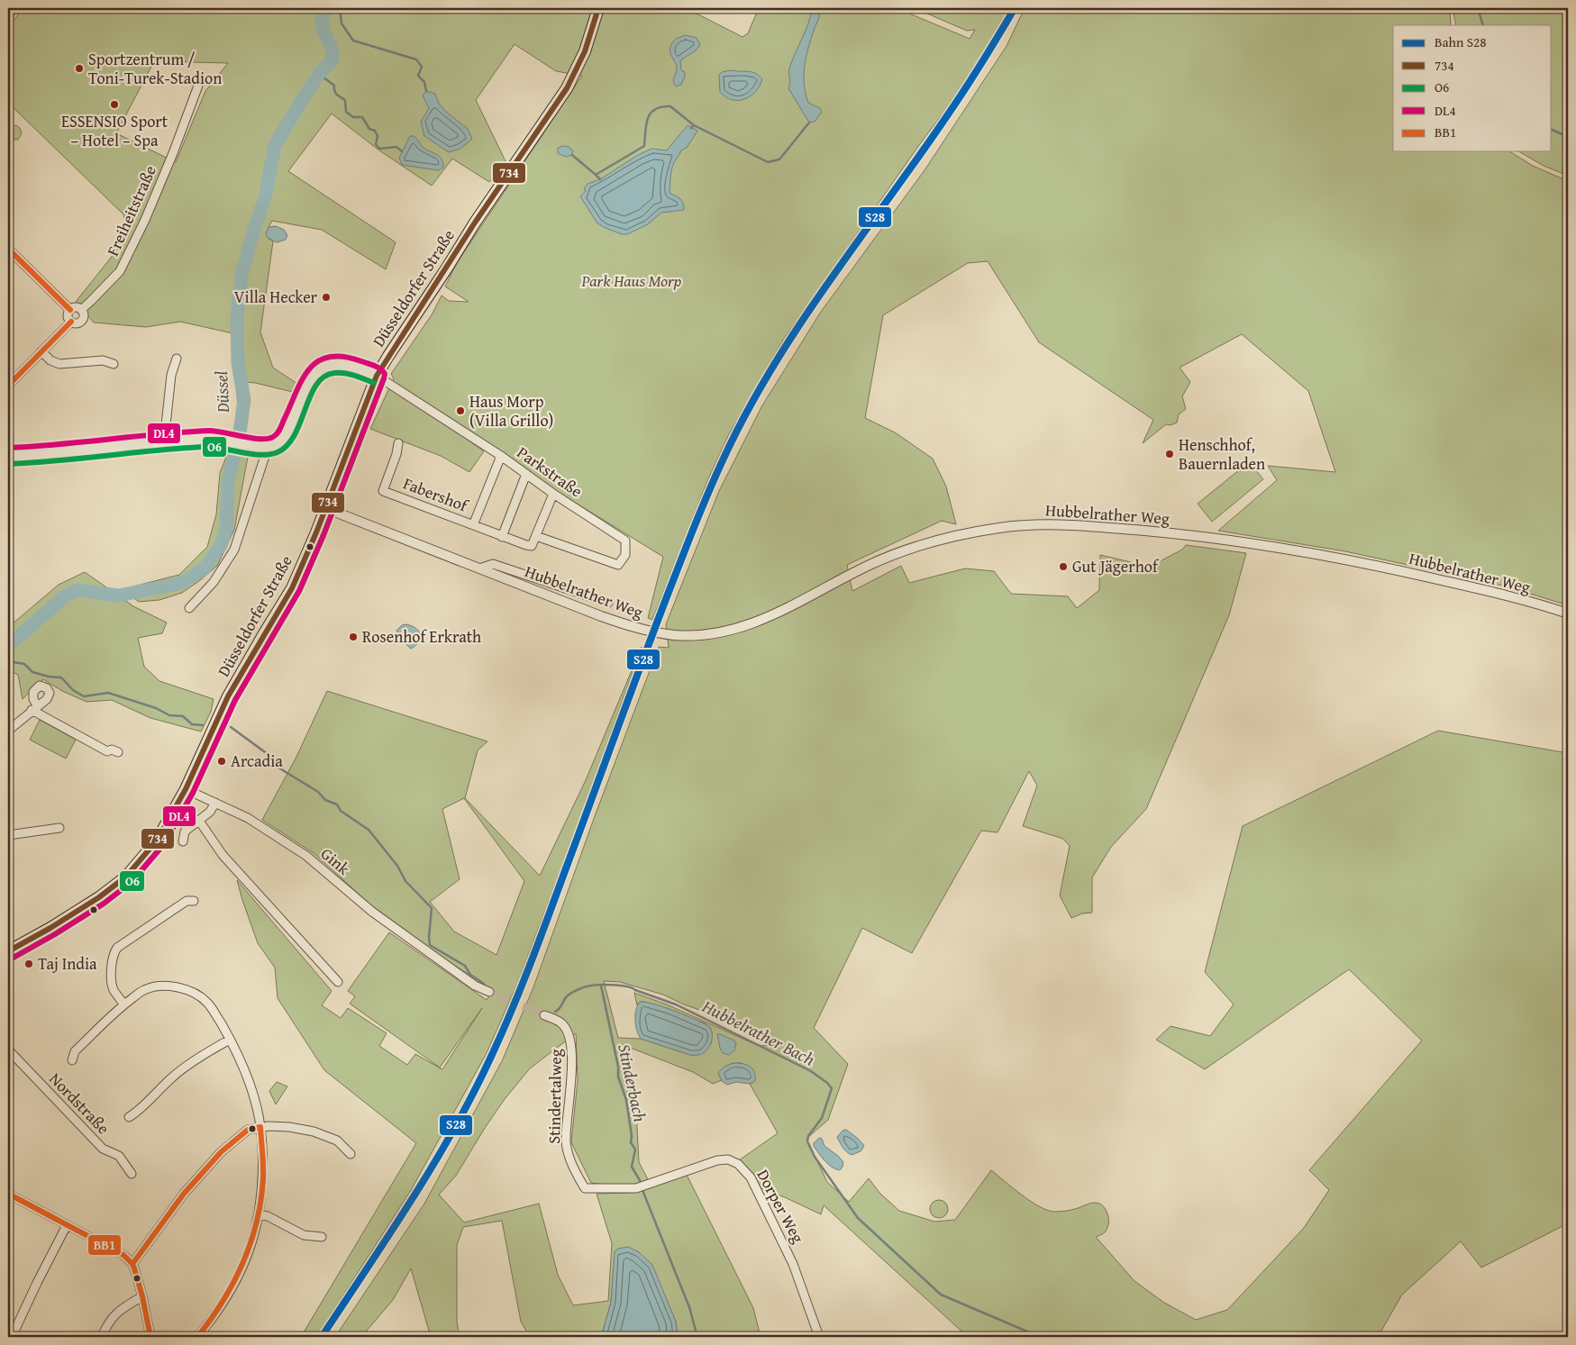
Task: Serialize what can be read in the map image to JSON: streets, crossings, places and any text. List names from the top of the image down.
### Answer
{
  "streets": {
    "main road": ["Düsseldorfer Straße"],
    "street": [
      "Freiheitstraße",
      "Parkstraße",
      "Fabershof",
      "Hubbelrather Weg",
      "Gink",
      "Stindertalweg",
      "Nordstraße",
      "Dorper Weg"
    ]
  },
  "crossings": [
    ["Düsseldorfer Straße", "Parkstraße"],
    ["Düsseldorfer Straße", "Hubbelrather Weg"],
    ["Düsseldorfer Straße", "Gink"],
    ["Parkstraße", "Fabershof"],
    ["Stindertalweg", "Dorper Weg"]
  ],
  "water": ["Düssel", "Hubbelrather Bach", "Stinderbach"],
  "parks": ["Park Haus Morp"],
  "places": [
    "Sportzentrum / Toni-Turek-Stadion",
    "ESSENSIO Sport – Hotel – Spa",
    "Villa Hecker",
    "Haus Morp (Villa Grillo)",
    "Henschhof, Bauernladen",
    "Gut Jägerhof",
    "Rosenhof Erkrath",
    "Arcadia",
    "Taj India"
  ],
  "lines": [
    "rail line S28",
    "transit line 734",
    "transit line BB1",
    "transit line DL4",
    "transit line O6"
  ],
  "legend": [
    "Bahn S28",
    "734",
    "O6",
    "DL4",
    "BB1"
  ]
}
